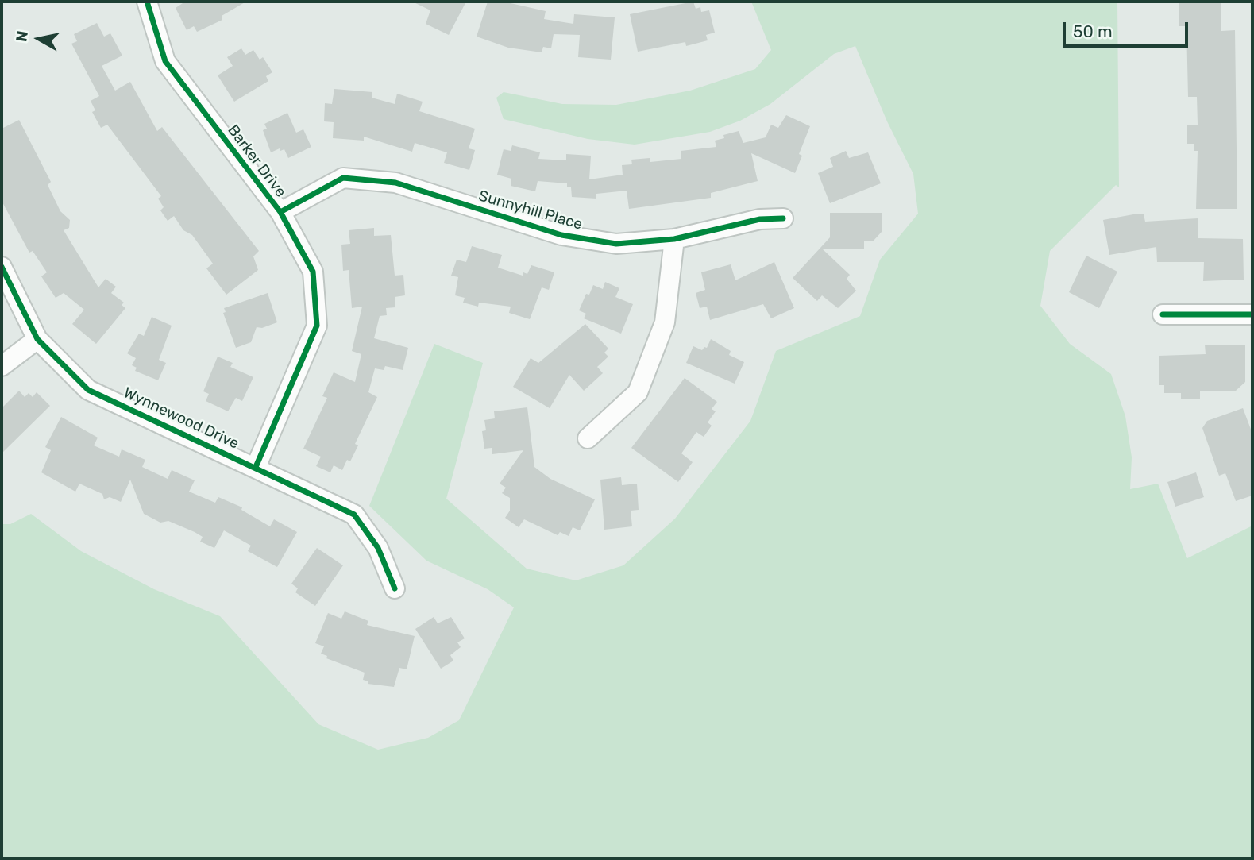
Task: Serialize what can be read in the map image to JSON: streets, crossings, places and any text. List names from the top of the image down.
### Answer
{
  "streets": {
    "street": ["Barker Drive", "Sunnyhill Place", "Wynnewood Drive"]
  },
  "crossings": [
    ["Barker Drive", "Sunnyhill Place"],
    ["Barker Drive", "Wynnewood Drive"]
  ],
  "scale_bar": "50 m",
  "north": "left"
}
